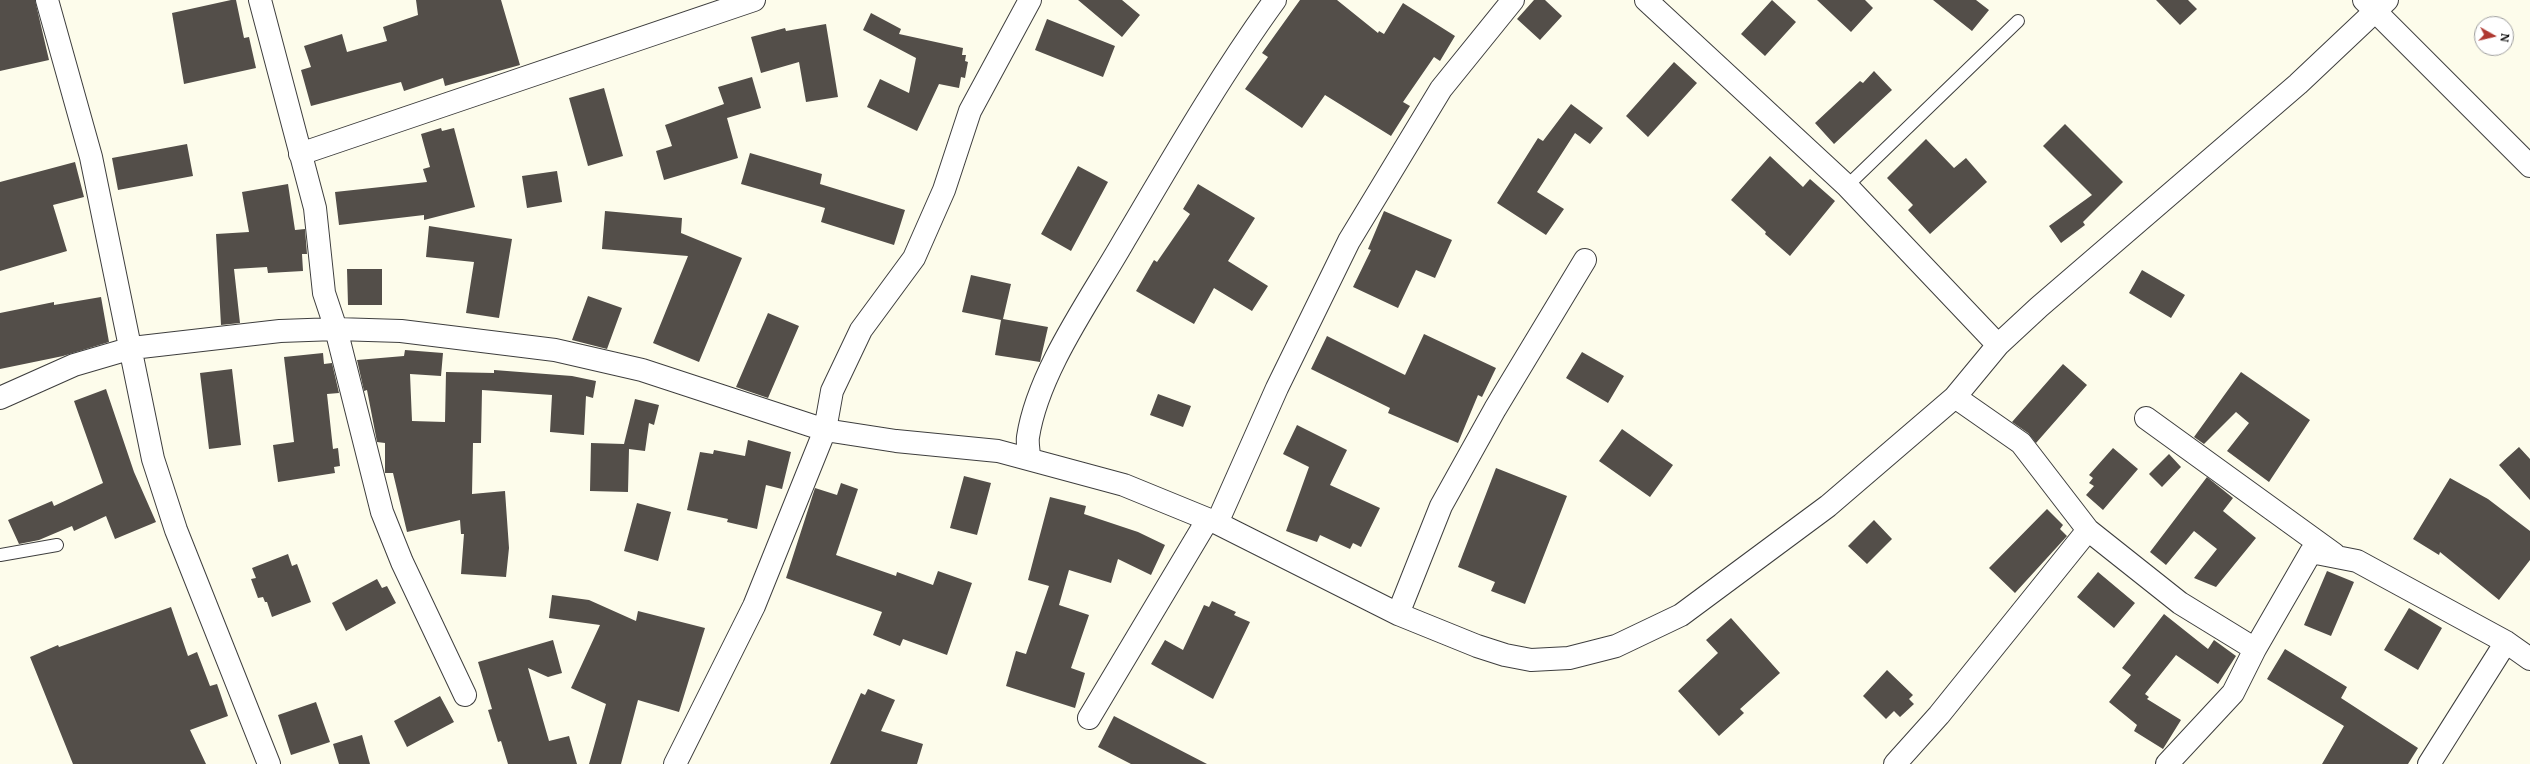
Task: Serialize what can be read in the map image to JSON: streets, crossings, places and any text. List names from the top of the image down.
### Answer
{
  "north": "right"
}
